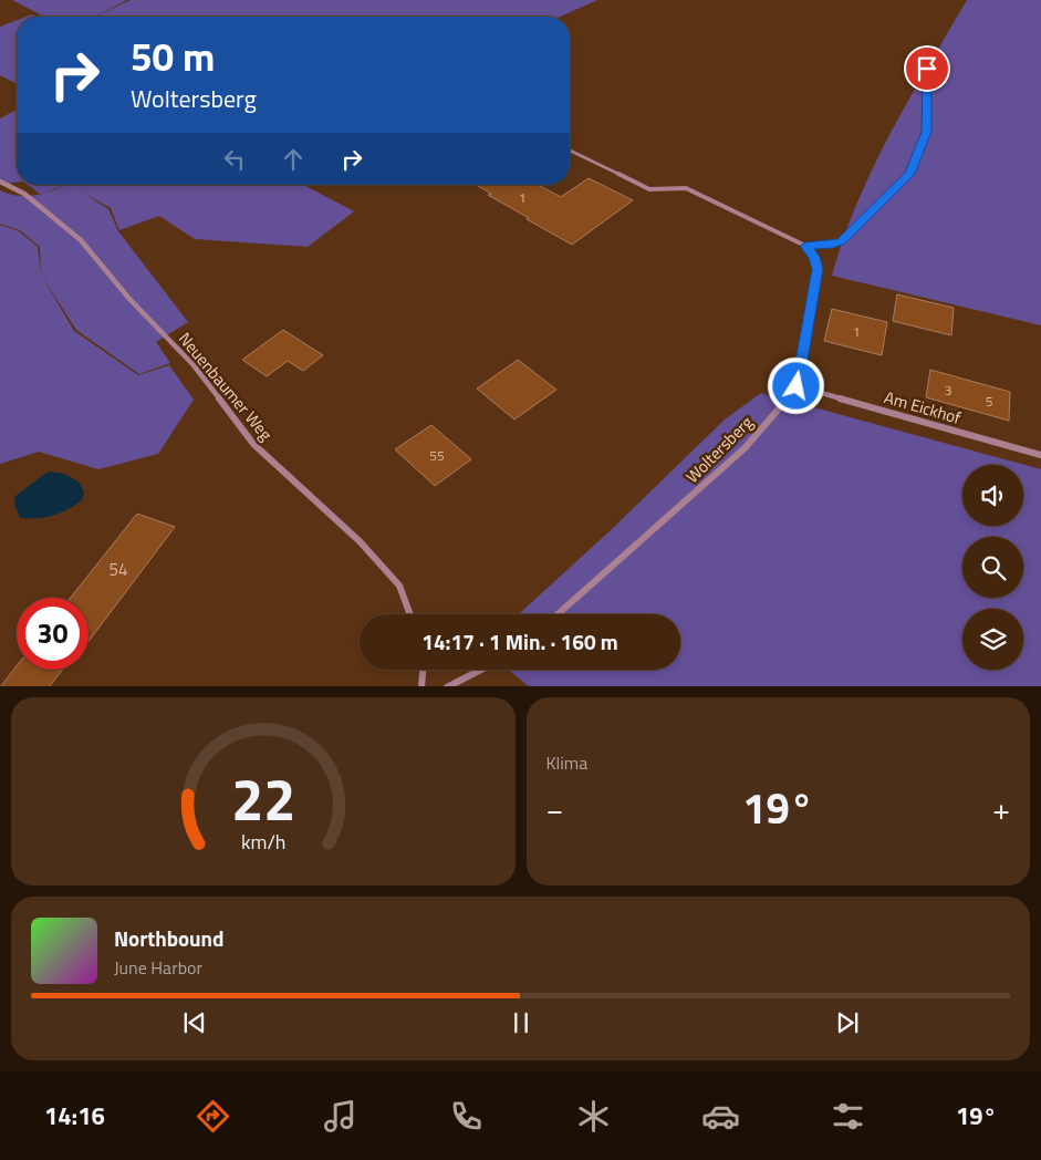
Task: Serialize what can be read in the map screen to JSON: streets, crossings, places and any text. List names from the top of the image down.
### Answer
{
  "streets": {
    "street": ["Neuenbaumer Weg", "Am Eickhof", "Woltersberg"]
  },
  "crossings": [
    ["Am Eickhof", "Woltersberg"]
  ],
  "house_numbers": [
    "1",
    "1",
    "3",
    "5",
    "55",
    "54"
  ],
  "page": {
    "turn": ["50 m", "Woltersberg"],
    "limit": "30",
    "trip": "14:17 · 1 Min. · 160 m",
    "tile": "Klima",
    "heat": ["−", "19°", "+"],
    "song": ["Northbound", "June Harbor"],
    "tabs": ["14:16", "19°"],
    "gauge": ["22", "km/h"]
  }
}
